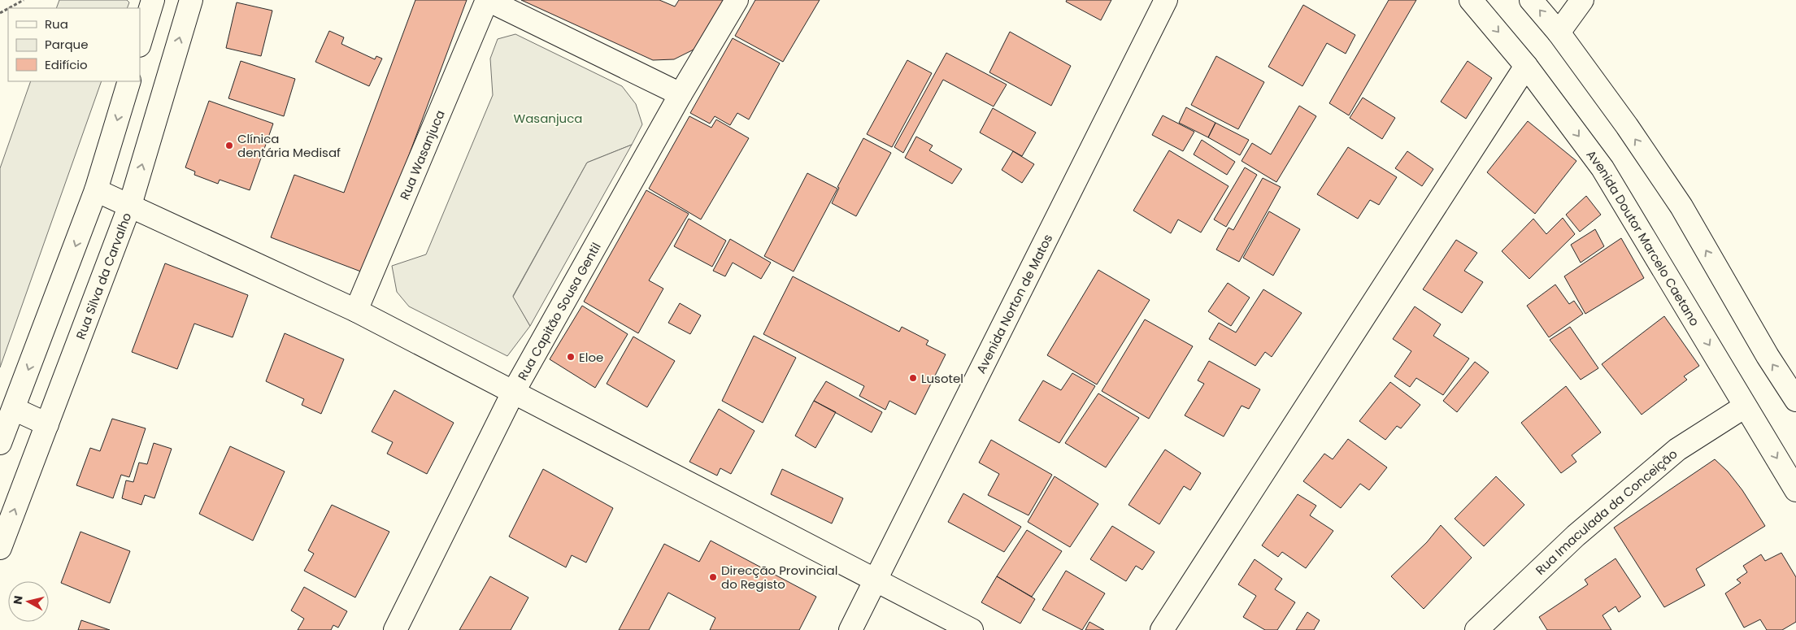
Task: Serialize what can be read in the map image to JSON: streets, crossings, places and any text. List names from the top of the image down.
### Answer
{
  "streets": {
    "street": [
      "Rua Wasanjuca",
      "Avenida Doutor Marcelo Caetano",
      "Rua Silva da Carvalho",
      "Avenida Norton de Matos",
      "Rua Capitão Sousa Gentil",
      "Rua Imaculada da Conceição"
    ]
  },
  "crossings": [
    ["Avenida Doutor Marcelo Caetano", "Rua Imaculada da Conceição"]
  ],
  "parks": ["Wasanjuca"],
  "places": [
    "Clínica dentária Medisaf",
    "Eloe",
    "Lusotel",
    "Direcção Provincial do Registo"
  ],
  "legend": ["Rua", "Parque", "Edifício"],
  "north": "left"
}
